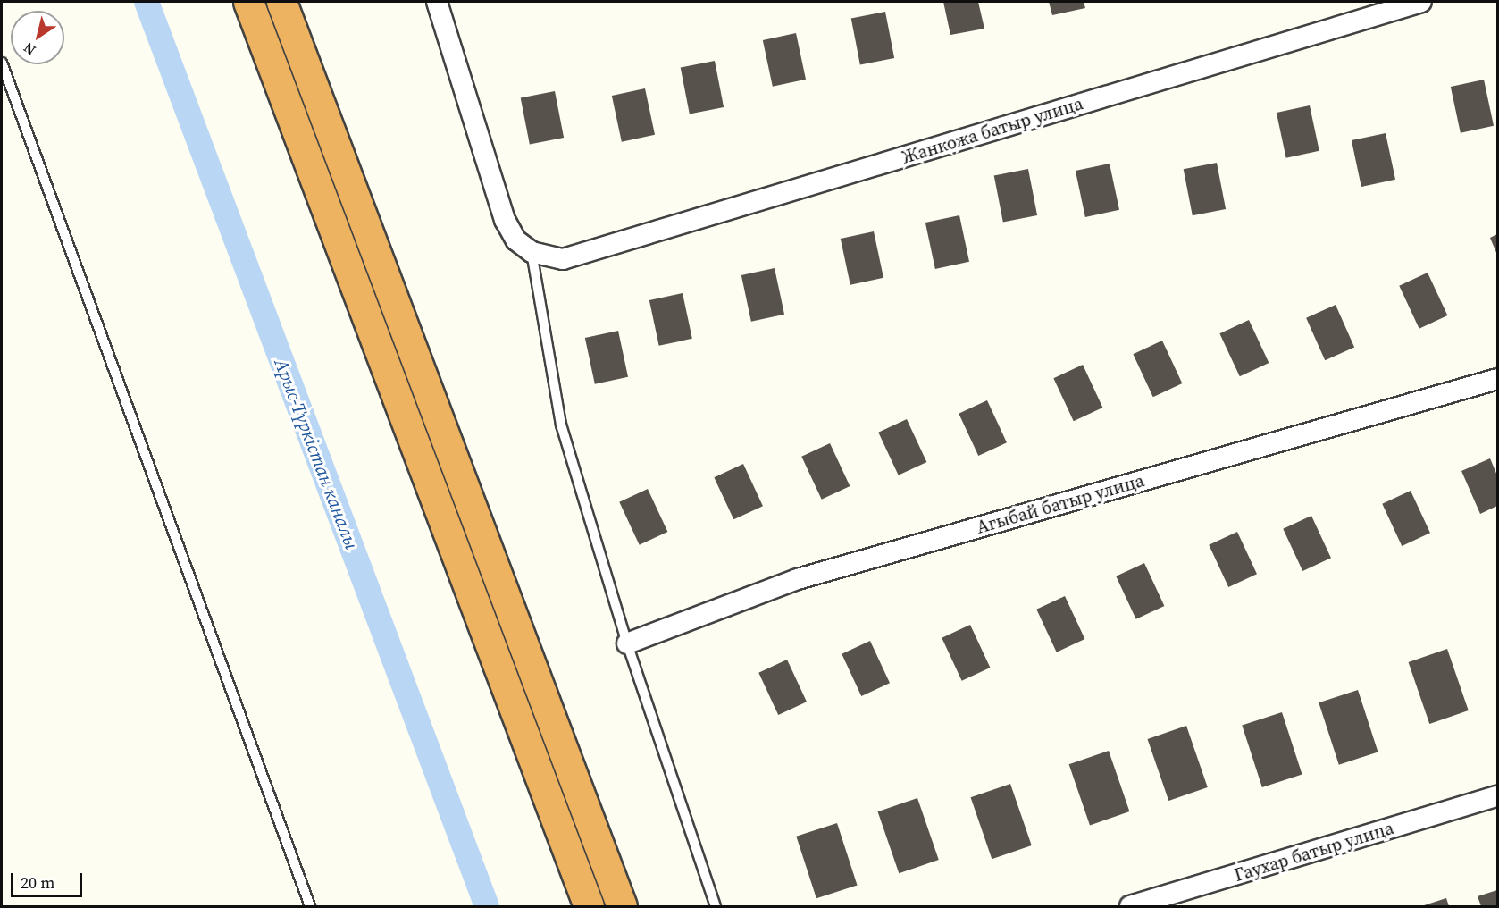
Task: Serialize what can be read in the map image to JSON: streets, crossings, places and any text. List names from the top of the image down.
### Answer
{
  "streets": {
    "street": ["Жанкожа батыр улица", "Агыбай батыр улица", "Гаухар батыр улица"]
  },
  "water": ["Арыс-Түркістан каналы"],
  "scale_bar": "20 m",
  "north": "bottom left"
}
